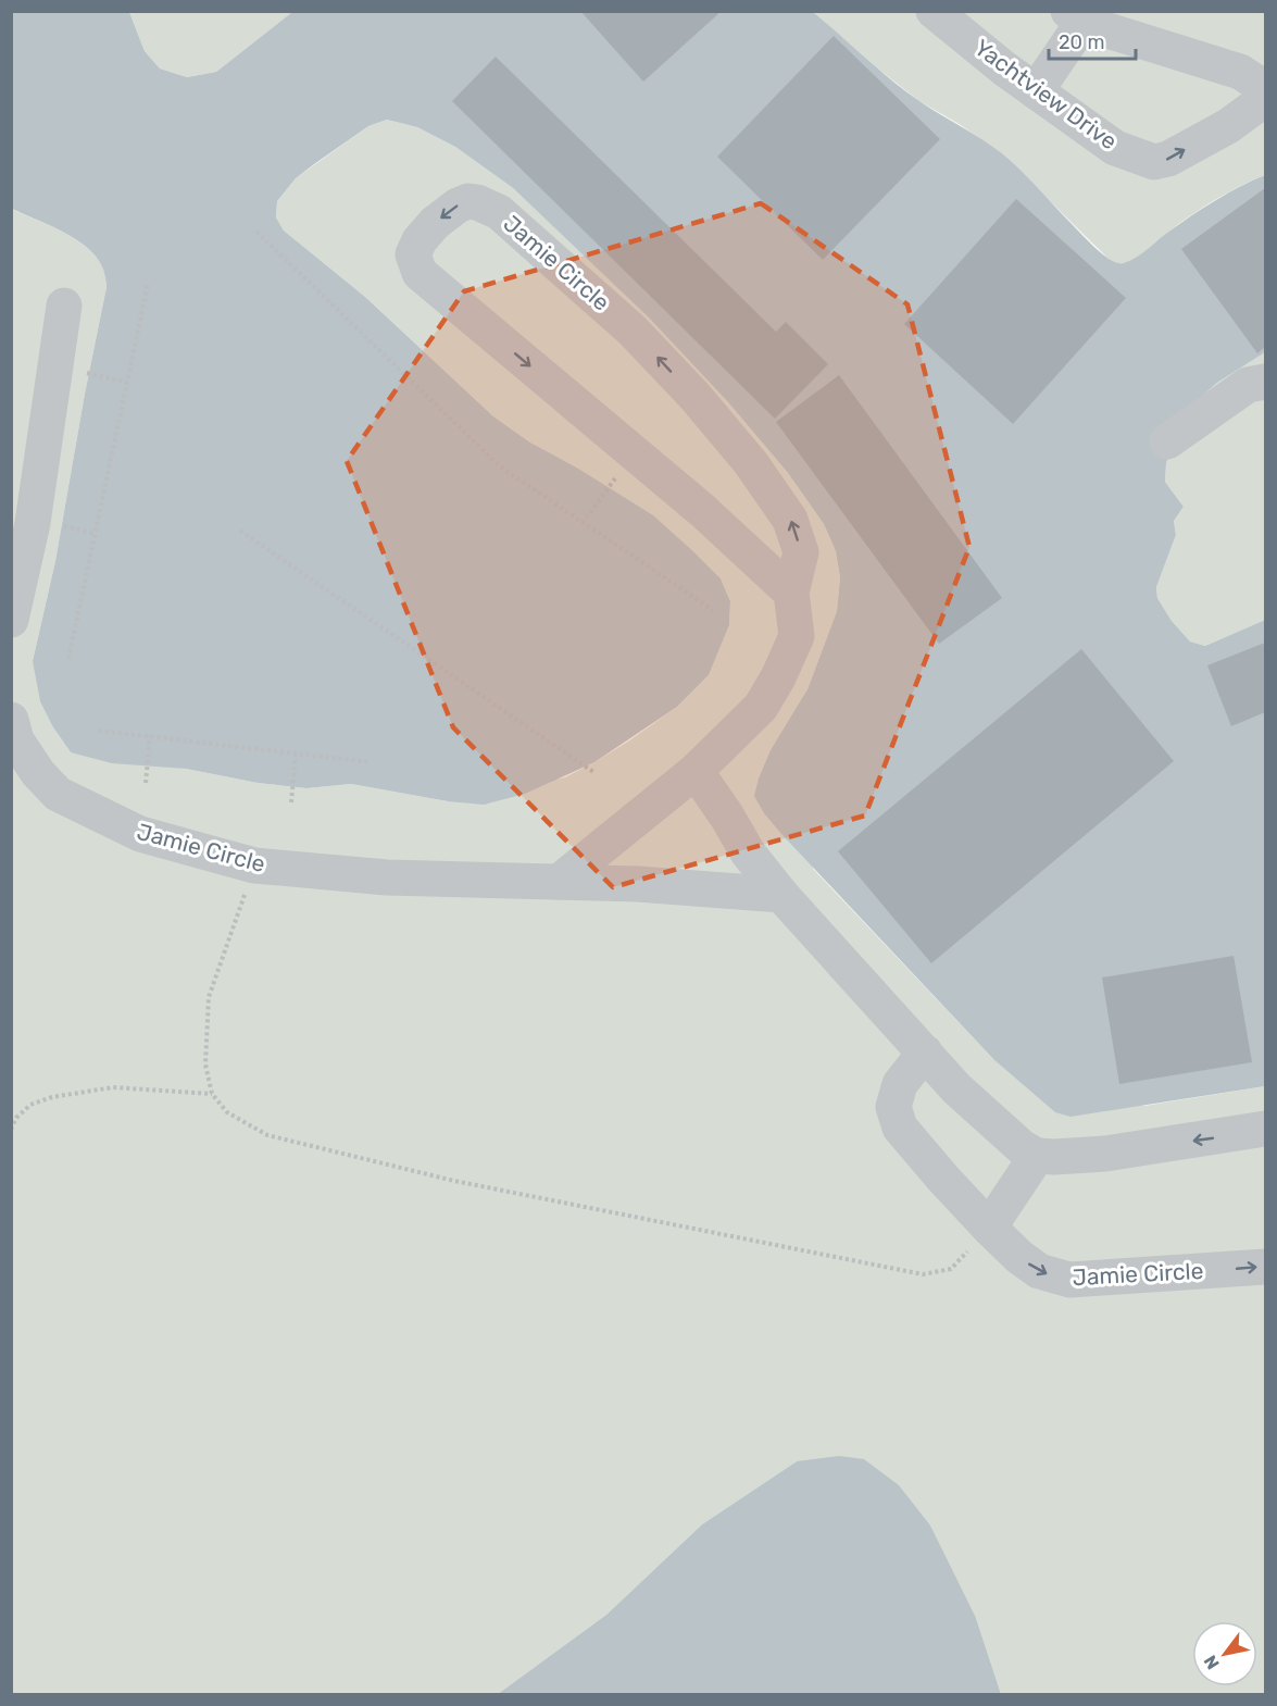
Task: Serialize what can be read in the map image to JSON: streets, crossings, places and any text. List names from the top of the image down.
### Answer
{
  "streets": {
    "street": ["Yachtview Drive", "Jamie Circle"]
  },
  "scale_bar": "20 m",
  "north": "bottom left"
}
